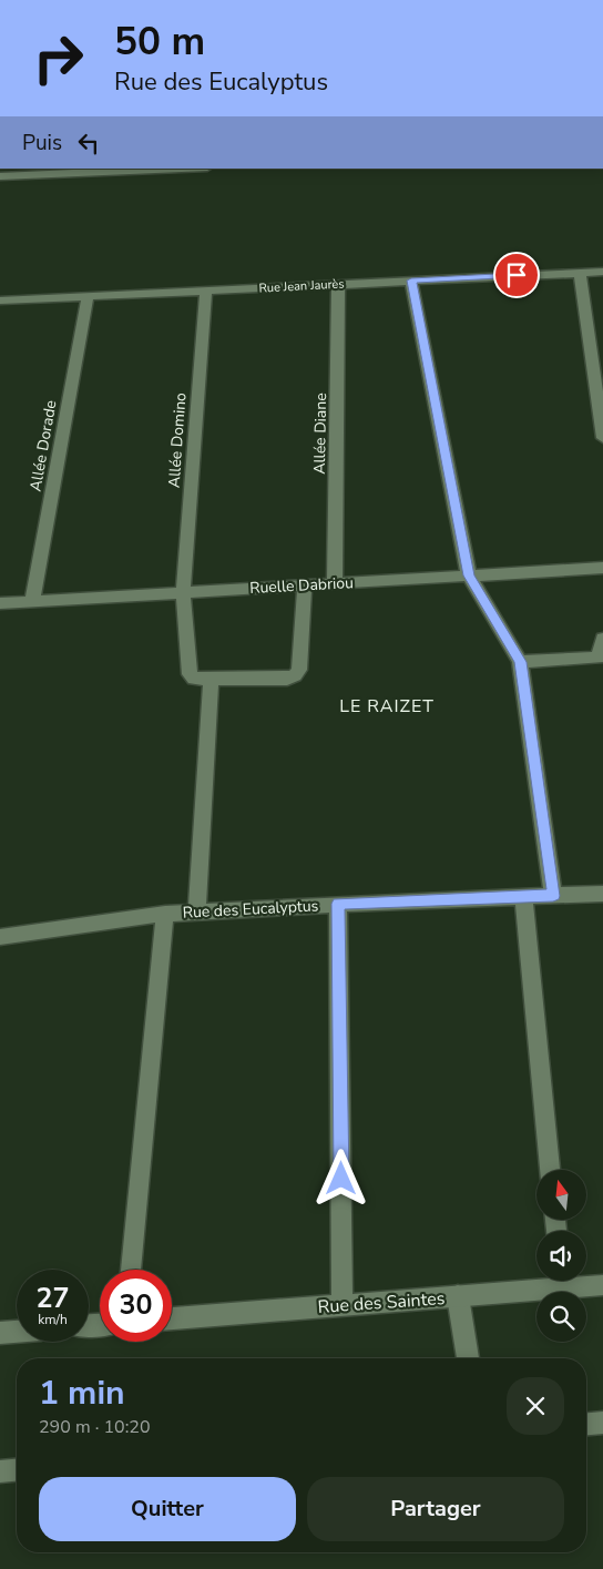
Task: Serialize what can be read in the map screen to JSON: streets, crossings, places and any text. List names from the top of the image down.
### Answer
{
  "streets": {
    "street": [
      "Rue Jean Jaurès",
      "Allée Diane",
      "Allée Domino",
      "Allée Dorade",
      "Ruelle Dabriou",
      "Rue des Eucalyptus",
      "Rue des Saintes"
    ]
  },
  "crossings": [
    ["Rue Jean Jaurès", "Allée Diane"],
    ["Rue Jean Jaurès", "Allée Domino"],
    ["Rue Jean Jaurès", "Allée Dorade"],
    ["Allée Diane", "Ruelle Dabriou"],
    ["Allée Domino", "Ruelle Dabriou"],
    ["Allée Dorade", "Ruelle Dabriou"]
  ],
  "districts": ["LE RAIZET"],
  "north": "top",
  "page": {
    "turn": ["50 m", "Rue des Eucalyptus"],
    "then": "Puis",
    "speed": "27 km/h",
    "limit": "30",
    "heading": ["1 min", "290 m · 10:20"],
    "buttons": ["Quitter", "Partager"]
  }
}
